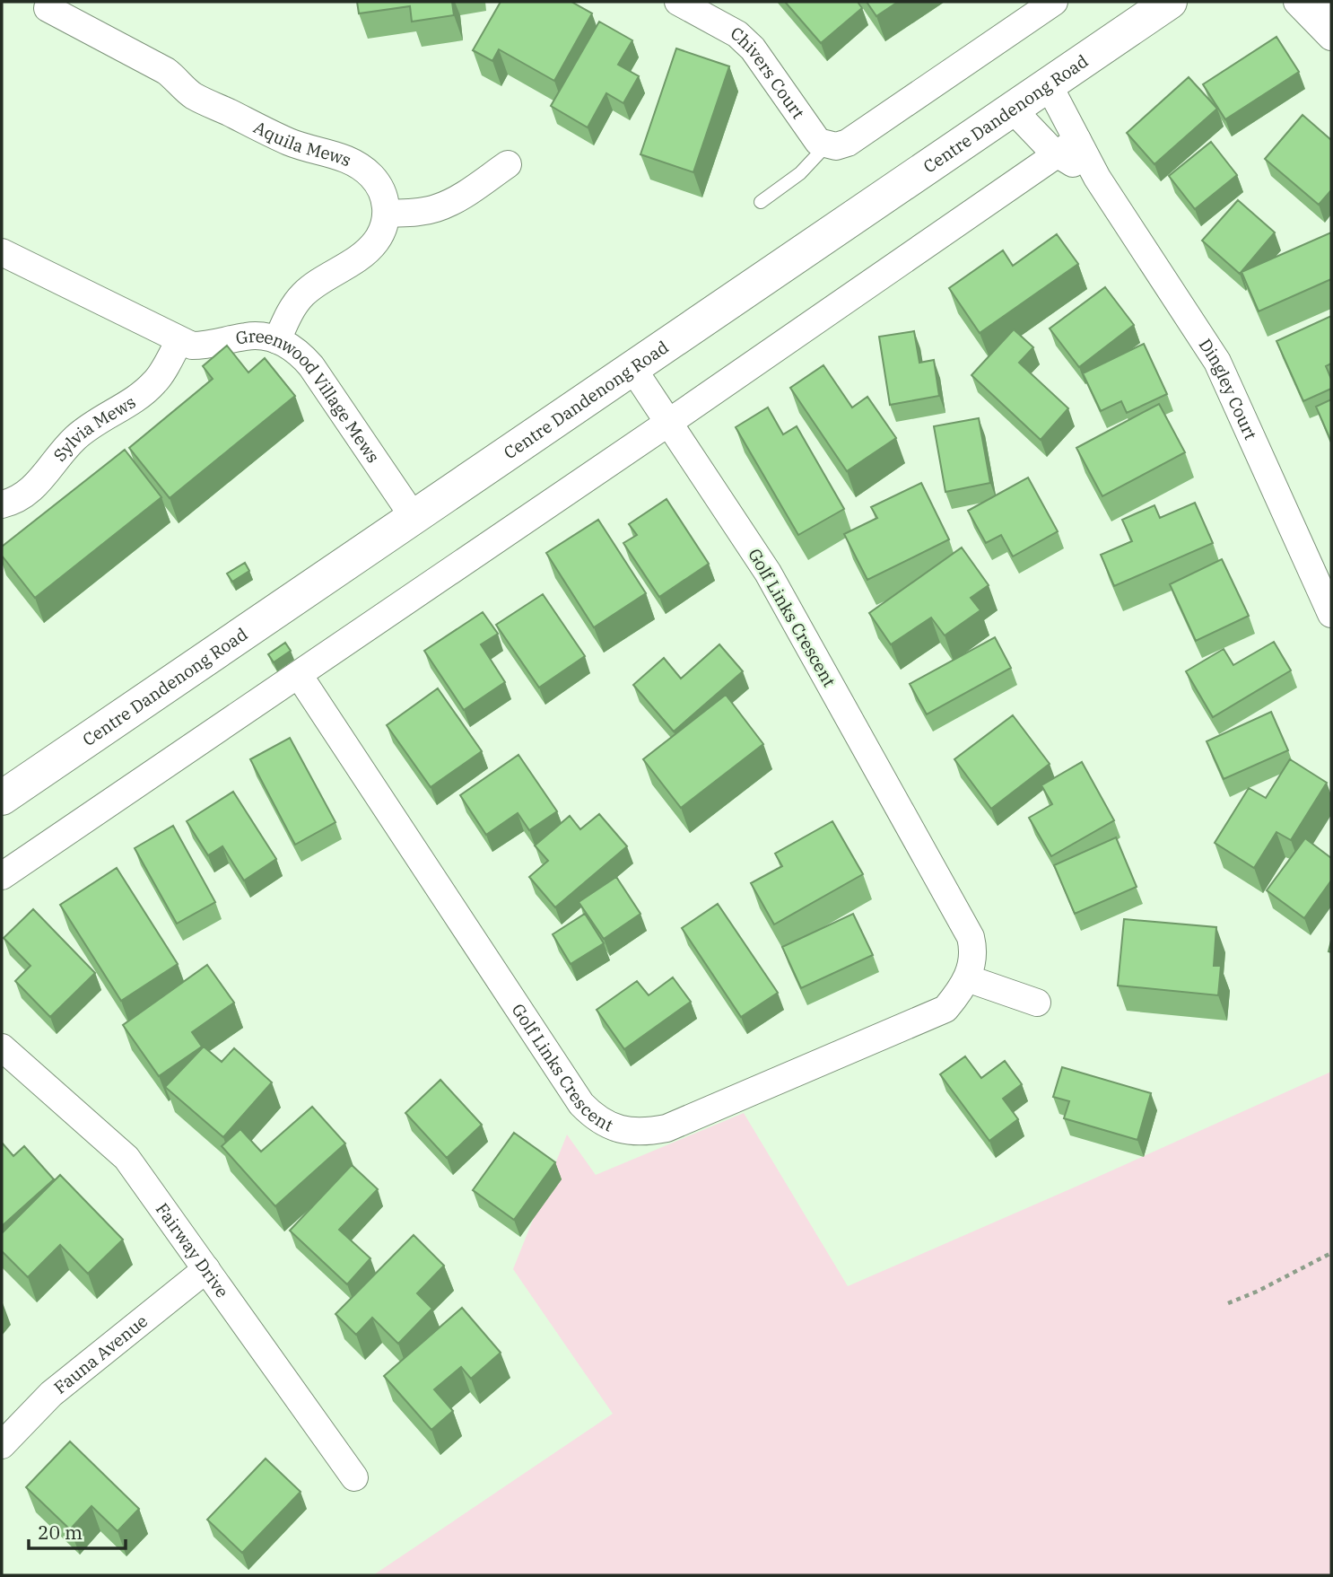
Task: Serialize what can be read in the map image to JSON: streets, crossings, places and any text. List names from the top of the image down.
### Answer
{
  "streets": {
    "main road": ["Centre Dandenong Road"],
    "street": [
      "Chivers Court",
      "Aquila Mews",
      "Dingley Court",
      "Greenwood Village Mews",
      "Sylvia Mews",
      "Golf Links Crescent",
      "Fairway Drive",
      "Fauna Avenue"
    ]
  },
  "crossings": [
    ["Centre Dandenong Road", "Dingley Court"],
    ["Centre Dandenong Road", "Greenwood Village Mews"],
    ["Centre Dandenong Road", "Golf Links Crescent"],
    ["Greenwood Village Mews", "Sylvia Mews"],
    ["Fairway Drive", "Fauna Avenue"]
  ],
  "scale_bar": "20 m"
}
